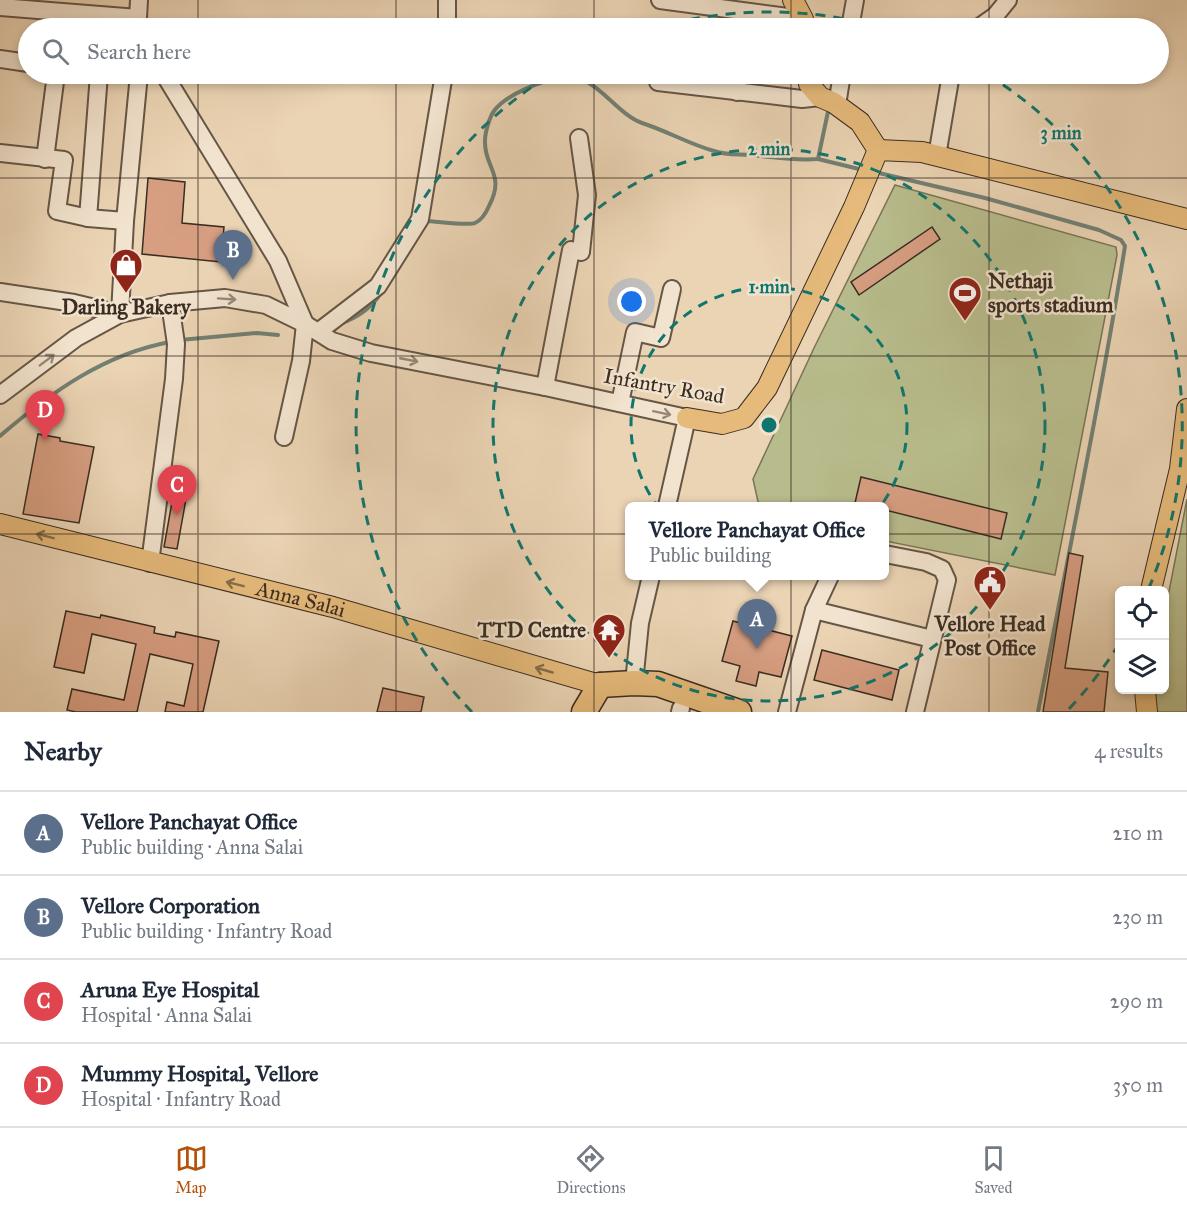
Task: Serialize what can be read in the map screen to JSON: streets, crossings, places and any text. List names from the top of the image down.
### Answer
{
  "streets": {
    "highway": ["Anna Salai"],
    "main road": ["Infantry Road"]
  },
  "one_way": ["Infantry Road", "Anna Salai"],
  "places": {
    "shop": ["Darling Bakery"],
    "sports": ["Nethaji sports stadium"],
    "public building": ["Vellore Head Post Office"],
    "temple": ["TTD Centre"]
  },
  "page": {
    "search": "Search here",
    "pins": [
      "B",
      "D",
      "C",
      "A"
    ],
    "popup": ["Vellore Panchayat Office", "Public building"],
    "heading": ["Nearby", "4 results"],
    "list": [
      {
        "mark": "A",
        "name": "Vellore Panchayat Office",
        "note": "Public building · Anna Salai",
        "value": "210 m"
      },
      {
        "mark": "B",
        "name": "Vellore Corporation",
        "note": "Public building · Infantry Road",
        "value": "230 m"
      },
      {
        "mark": "C",
        "name": "Aruna Eye Hospital",
        "note": "Hospital · Anna Salai",
        "value": "290 m"
      },
      {
        "mark": "D",
        "name": "Mummy Hospital, Vellore",
        "note": "Hospital · Infantry Road",
        "value": "350 m"
      }
    ],
    "nav": ["Map", "Directions", "Saved"]
  },
  "rings": ["3 min", "2 min", "1 min"]
}
